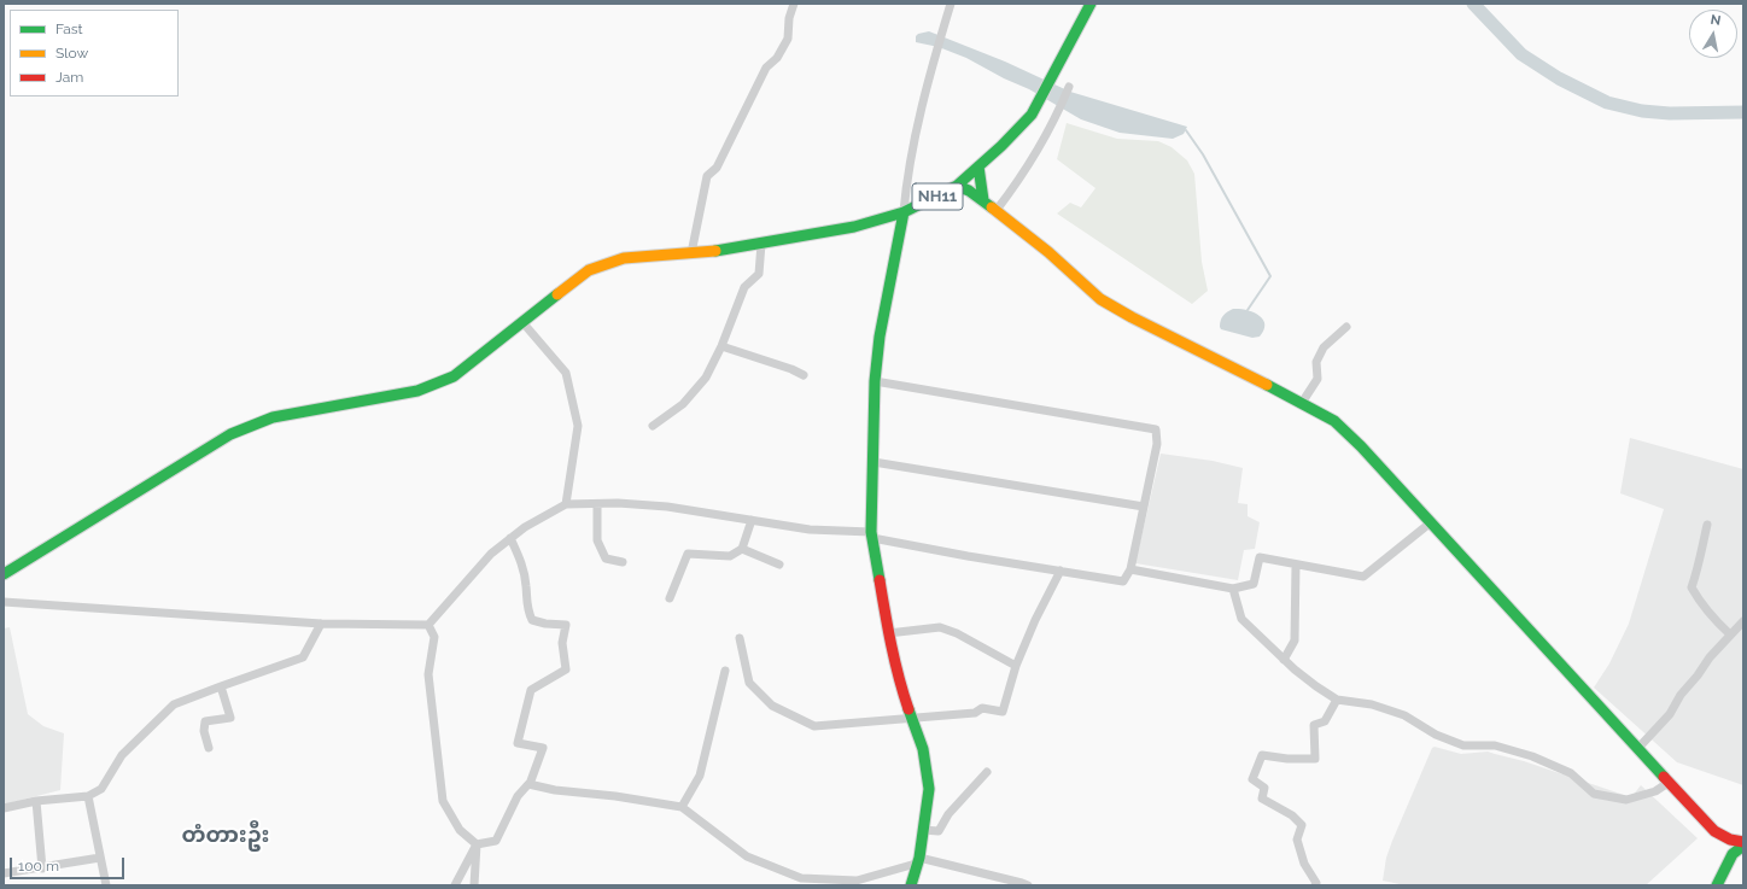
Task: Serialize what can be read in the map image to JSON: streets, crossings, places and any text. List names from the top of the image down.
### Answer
{
  "streets": {
    "main road": ["NH11"]
  },
  "districts": ["တံတားဦး"],
  "legend": ["Fast", "Slow", "Jam"],
  "scale_bar": "100 m",
  "north": "top"
}
